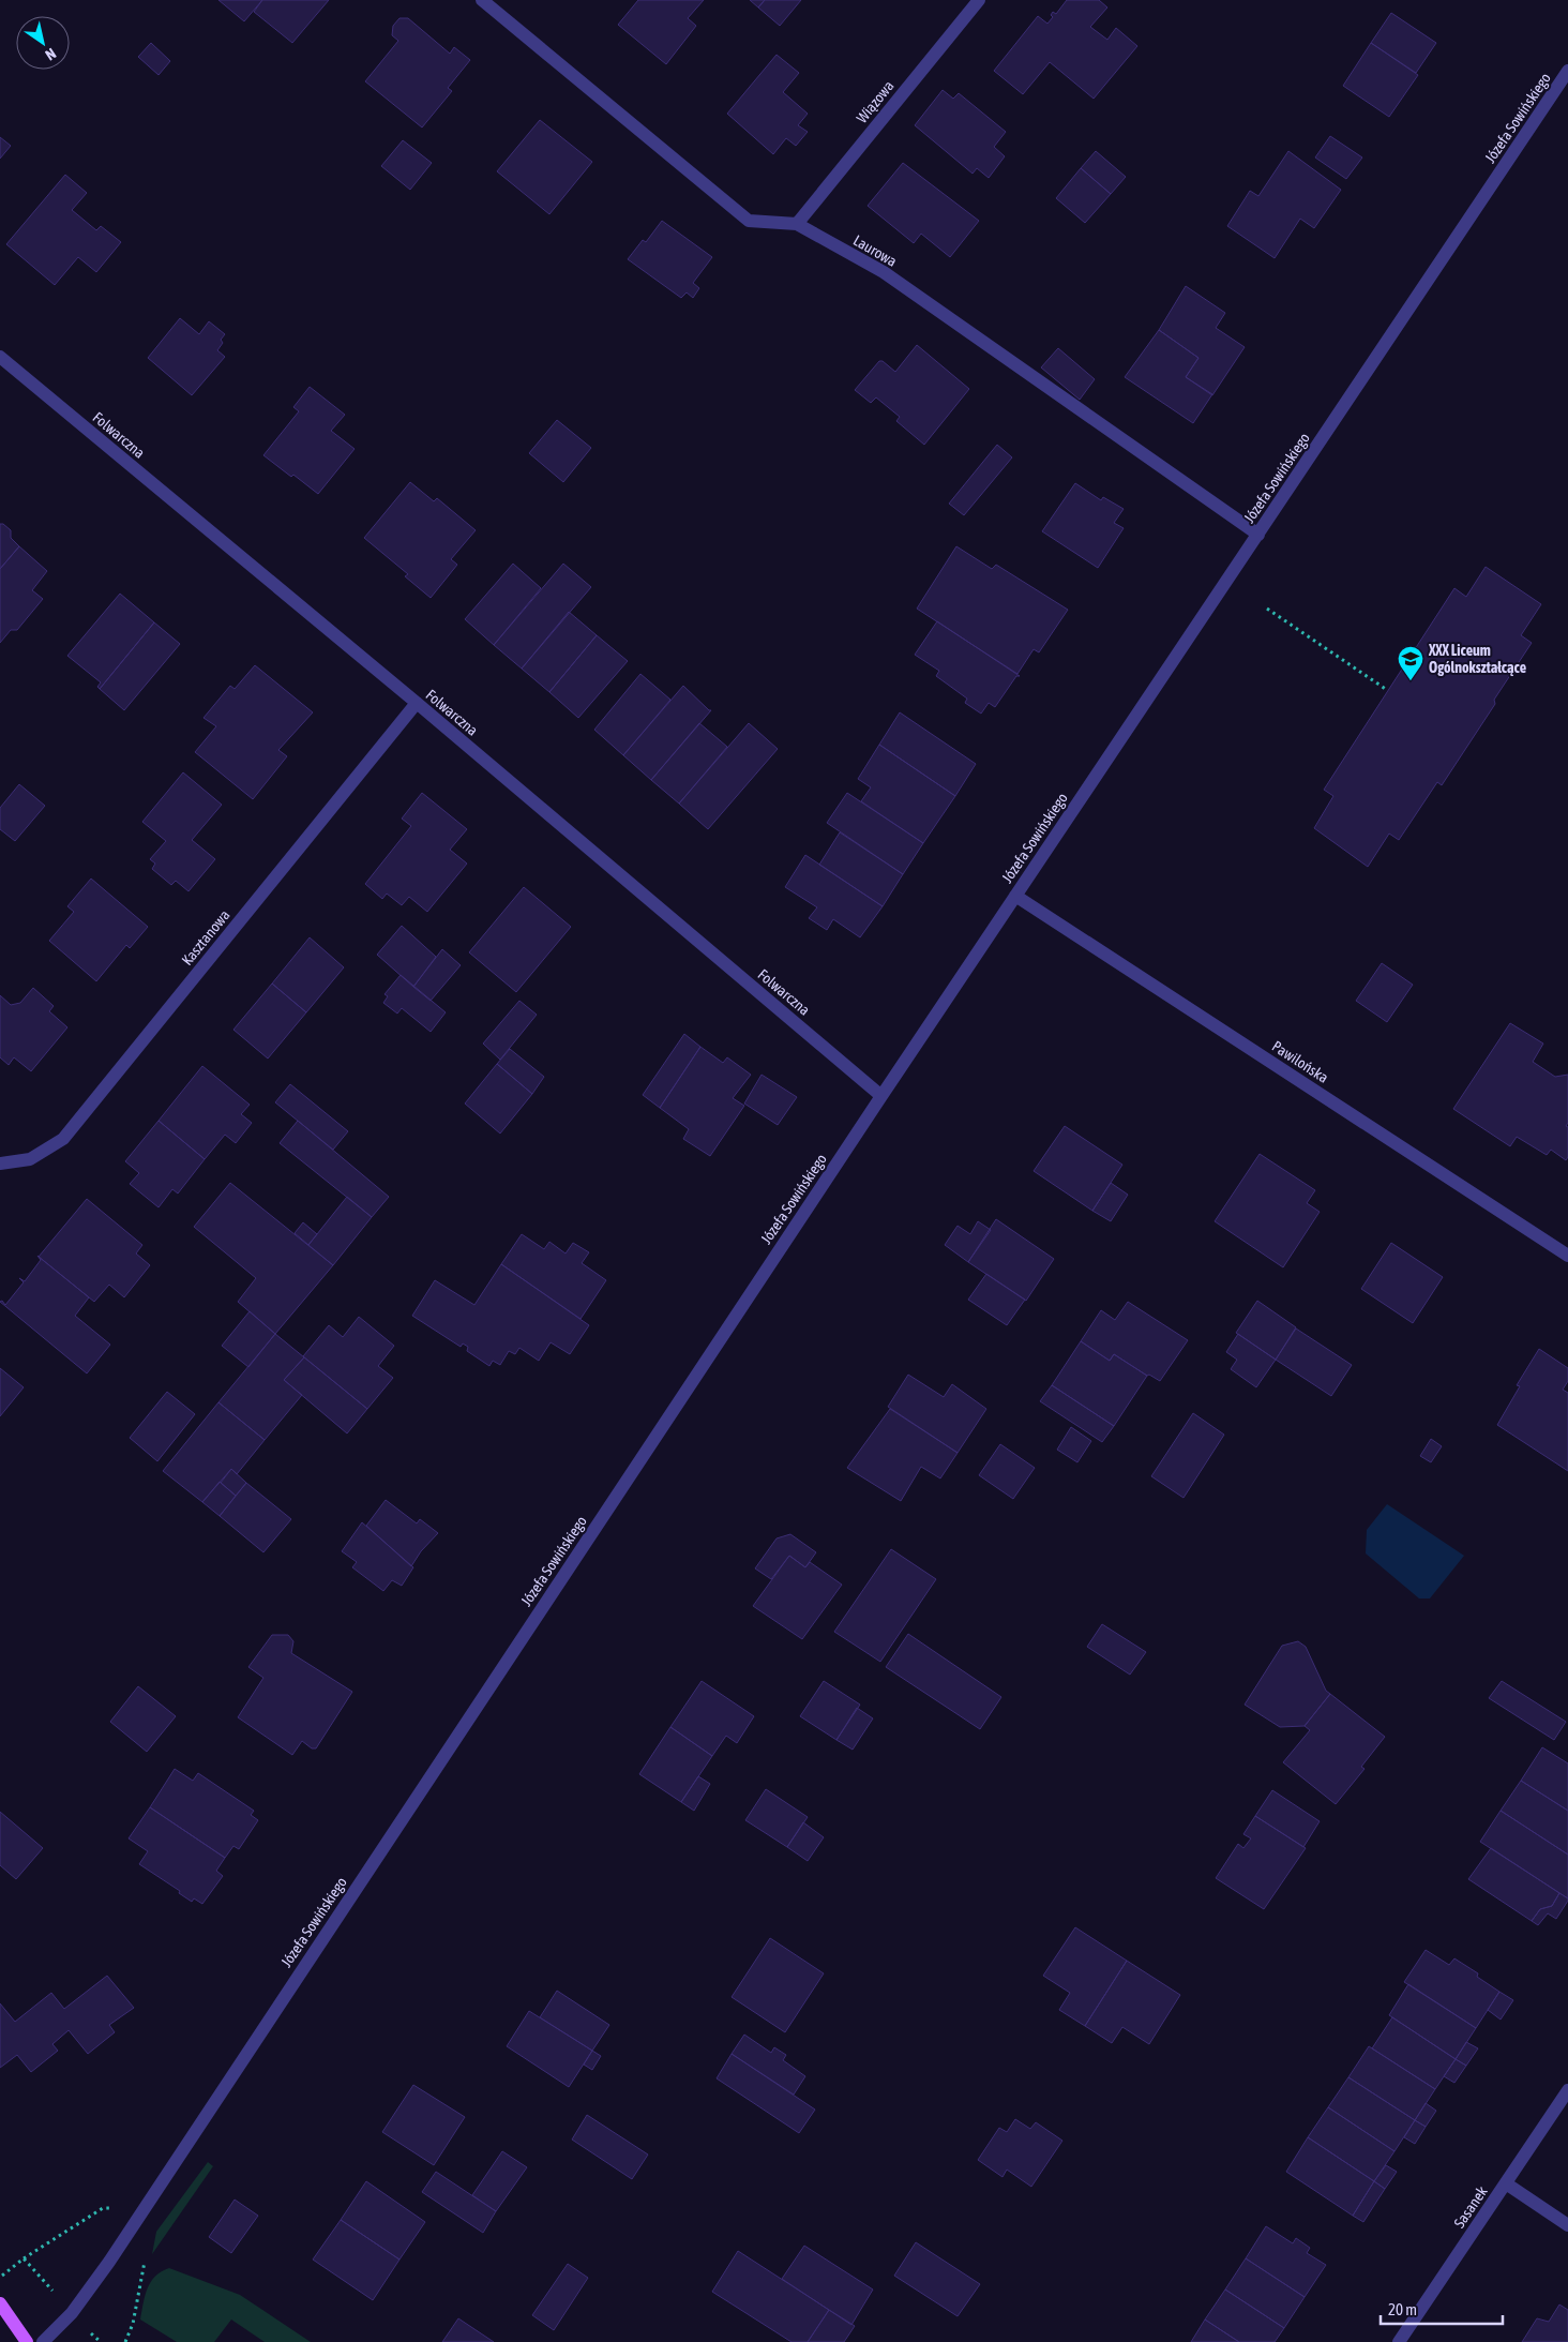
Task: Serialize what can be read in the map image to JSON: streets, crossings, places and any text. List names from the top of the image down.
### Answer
{
  "streets": {
    "street": [
      "Wiązowa",
      "Józefa Sowińskiego",
      "Laurowa",
      "Folwarczna",
      "Kasztanowa",
      "Pawilońska",
      "Sasanek"
    ]
  },
  "crossings": [
    ["Wiązowa", "Laurowa"],
    ["Józefa Sowińskiego", "Laurowa"],
    ["Józefa Sowińskiego", "Folwarczna"],
    ["Józefa Sowińskiego", "Pawilońska"],
    ["Folwarczna", "Kasztanowa"]
  ],
  "places": {
    "school or university": ["XXX Liceum Ogólnokształcące"]
  },
  "scale_bar": "20 m",
  "north": "bottom right"
}
